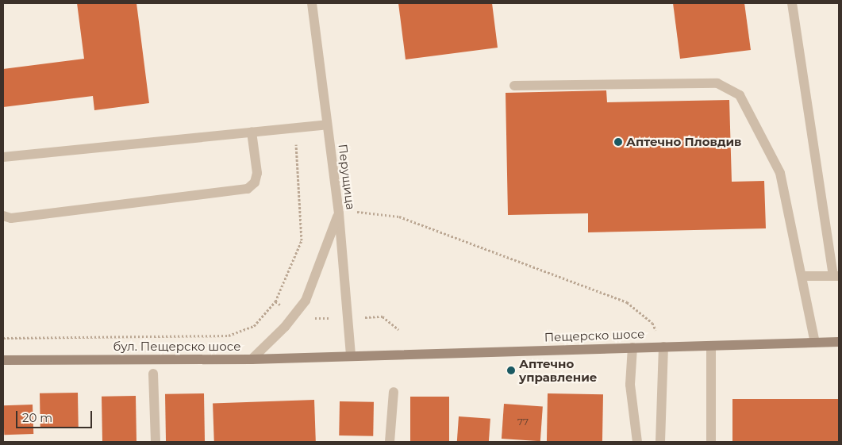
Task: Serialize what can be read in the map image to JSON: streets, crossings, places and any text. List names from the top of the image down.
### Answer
{
  "streets": {
    "main road": ["Пещерско шосе", "бул. Пещерско шосе"],
    "street": ["Перущица"]
  },
  "crossings": [
    ["Перущица", "Пещерско шосе"],
    ["Перущица", "бул. Пещерско шосе"],
    ["Пещерско шосе", "бул. Пещерско шосе"]
  ],
  "places": ["Аптечно Пловдив", "Аптечно управление"],
  "house_numbers": ["77"],
  "scale_bar": "20 m"
}
